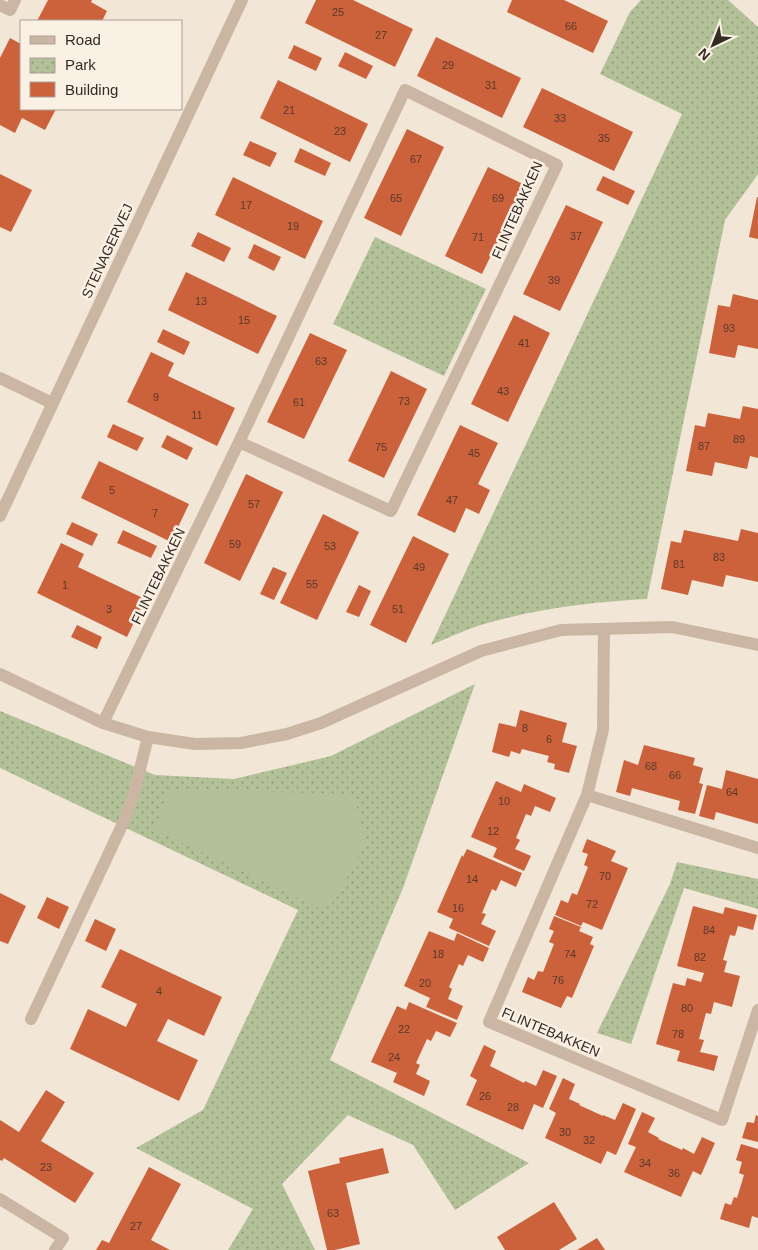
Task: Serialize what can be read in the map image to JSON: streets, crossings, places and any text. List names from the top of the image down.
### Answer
{
  "streets": {
    "street": ["FLINTEBAKKEN", "STENAGERVEJ"]
  },
  "house_numbers": [
    "25",
    "66",
    "27",
    "29",
    "31",
    "21",
    "33",
    "23",
    "35",
    "67",
    "65",
    "69",
    "17",
    "19",
    "37",
    "71",
    "39",
    "13",
    "15",
    "93",
    "41",
    "63",
    "43",
    "9",
    "73",
    "61",
    "11",
    "89",
    "87",
    "75",
    "45",
    "5",
    "47",
    "57",
    "7",
    "59",
    "53",
    "83",
    "81",
    "49",
    "55",
    "1",
    "3",
    "51",
    "8",
    "6",
    "68",
    "66",
    "64",
    "10",
    "12",
    "70",
    "14",
    "72",
    "16",
    "84",
    "18",
    "74",
    "82",
    "76",
    "20",
    "4",
    "80",
    "22",
    "78",
    "24",
    "26",
    "28",
    "30",
    "32",
    "34",
    "23",
    "36",
    "63",
    "27"
  ],
  "legend": ["Road", "Park", "Building"],
  "north": "bottom left"
}
